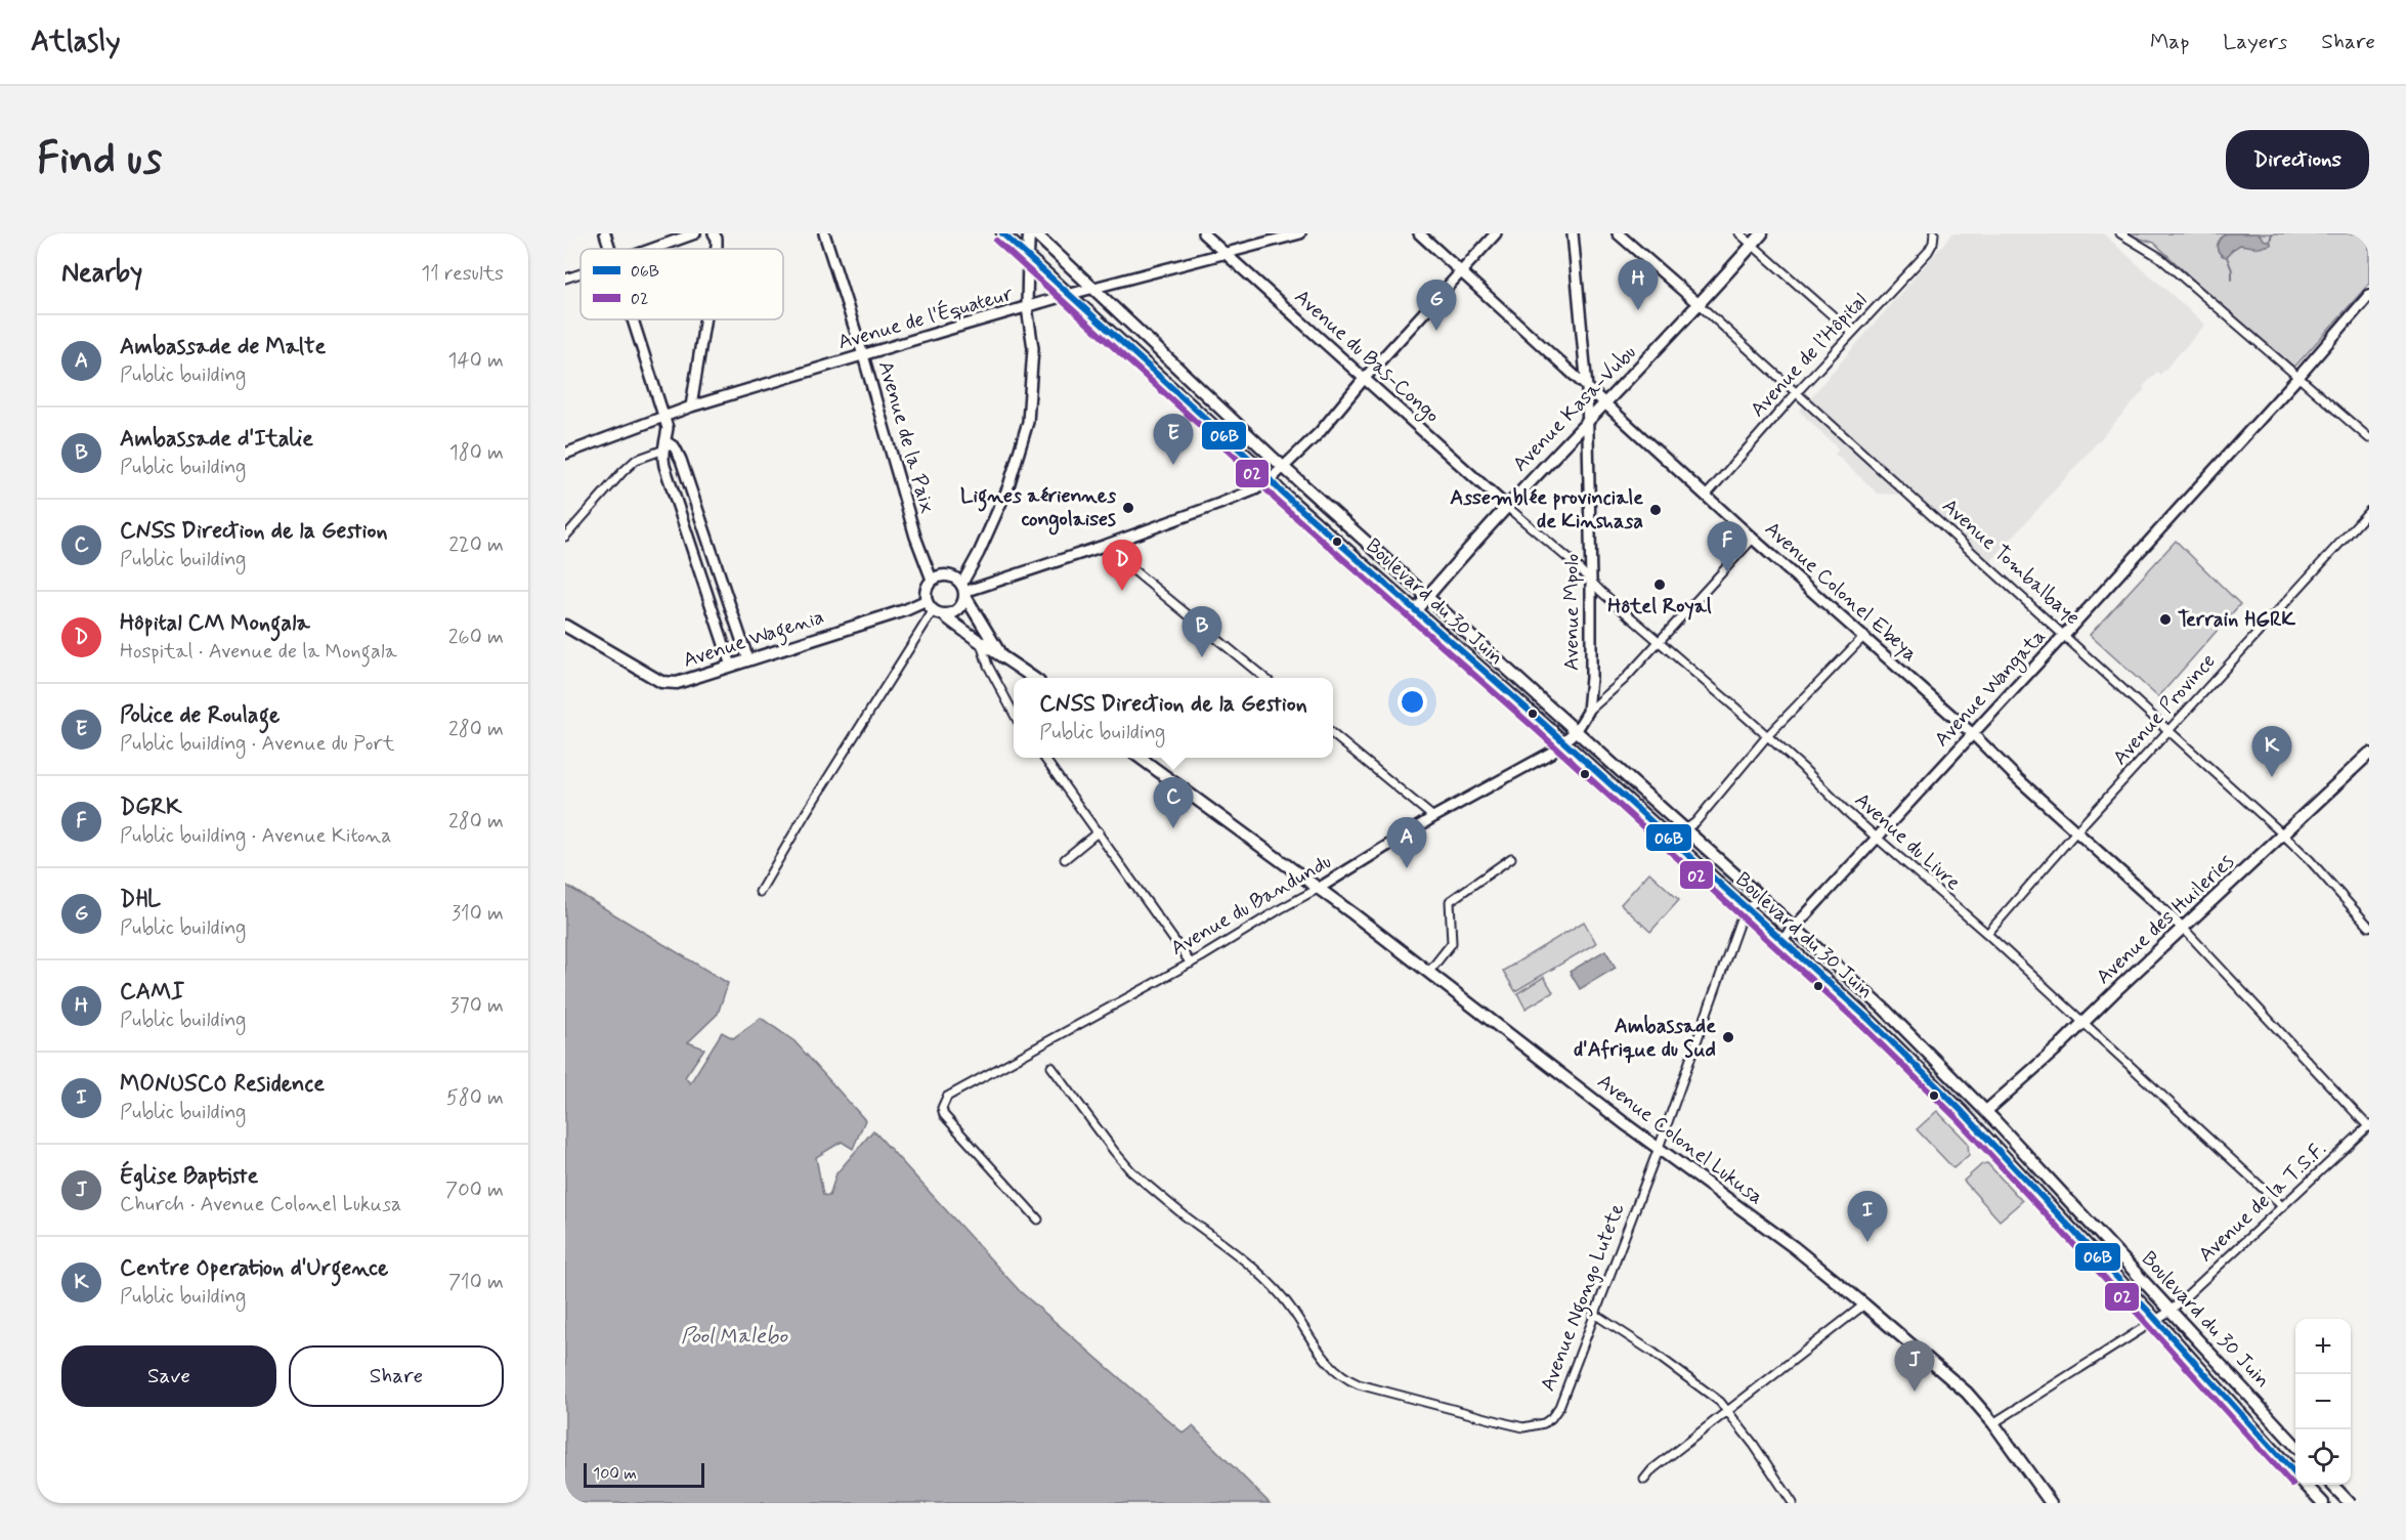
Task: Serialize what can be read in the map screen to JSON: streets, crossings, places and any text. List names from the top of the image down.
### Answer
{
  "streets": {
    "main road": [
      "Avenue Kasa-Vubu",
      "Boulevard du 30 Juin",
      "Avenue Wagenia",
      "Avenue des Huileries",
      "Avenue Colonel Lukusa"
    ],
    "street": [
      "Avenue de l'Équateur",
      "Avenue de l’Hôpital",
      "Avenue du Bas-Congo",
      "Avenue de la Paix",
      "Avenue Tombalbaye",
      "Avenue Colonel Ebeya",
      "Avenue Mpolo",
      "Avenue Wangata",
      "Avenue Province",
      "Avenue du Livre",
      "Avenue du Bandundu",
      "Avenue de la T.S.F.",
      "Avenue Ngongo Lutete"
    ]
  },
  "crossings": [
    ["Avenue de l'Équateur", "Avenue du Bas-Congo"],
    ["Avenue de l'Équateur", "Avenue de la Paix"],
    ["Avenue de l'Équateur", "Boulevard du 30 Juin"],
    ["Avenue de l’Hôpital", "Avenue Tombalbaye"],
    ["Avenue de l’Hôpital", "Avenue Colonel Ebeya"],
    ["Avenue du Bas-Congo", "Avenue Kasa-Vubu"],
    ["Avenue du Bas-Congo", "Avenue du Livre"],
    ["Avenue Kasa-Vubu", "Avenue Tombalbaye"],
    ["Avenue Kasa-Vubu", "Avenue Colonel Ebeya"],
    ["Avenue Kasa-Vubu", "Boulevard du 30 Juin"],
    ["Avenue Kasa-Vubu", "Avenue Mpolo"],
    ["Avenue Kasa-Vubu", "Avenue du Livre"],
    ["Avenue de la Paix", "Avenue Wagenia"],
    ["Avenue Tombalbaye", "Avenue Wangata"],
    ["Avenue Tombalbaye", "Avenue Province"],
    ["Avenue Tombalbaye", "Avenue des Huileries"],
    ["Avenue Colonel Ebeya", "Avenue Mpolo"],
    ["Avenue Colonel Ebeya", "Avenue Wangata"],
    ["Avenue Colonel Ebeya", "Avenue Province"],
    ["Avenue Colonel Ebeya", "Avenue des Huileries"],
    ["Boulevard du 30 Juin", "Avenue Mpolo"],
    ["Boulevard du 30 Juin", "Avenue Wangata"],
    ["Boulevard du 30 Juin", "Avenue du Bandundu"],
    ["Boulevard du 30 Juin", "Avenue des Huileries"],
    ["Boulevard du 30 Juin", "Avenue de la T.S.F."],
    ["Boulevard du 30 Juin", "Avenue Ngongo Lutete"],
    ["Avenue Mpolo", "Avenue du Livre"],
    ["Avenue Mpolo", "Avenue du Bandundu"],
    ["Avenue Wangata", "Avenue du Livre"],
    ["Avenue Province", "Avenue du Livre"],
    ["Avenue du Livre", "Avenue des Huileries"],
    ["Avenue du Livre", "Avenue de la T.S.F."],
    ["Avenue du Bandundu", "Avenue Colonel Lukusa"],
    ["Avenue Colonel Lukusa", "Avenue de la T.S.F."],
    ["Avenue Colonel Lukusa", "Avenue Ngongo Lutete"]
  ],
  "water": ["Pool Malebo"],
  "places": [
    "Lignes aériennes congolaises",
    "Assemblée provinciale de Kinshasa",
    "Hôtel Royal",
    "Terrain HGRK",
    "Ambassade d'Afrique du Sud"
  ],
  "lines": ["transit line 06B", "transit line 02"],
  "legend": ["06B", "02"],
  "scale_bar": "100 m",
  "page": {
    "header": "Atlasly",
    "nav": ["Map", "Layers", "Share"],
    "buttons": [
      "Directions",
      ["Save", "Share"]
    ],
    "title": "Find us",
    "heading": ["Nearby", "11 results"],
    "pins": [
      "H",
      "G",
      "E",
      "F",
      "D",
      "B",
      "K",
      "C",
      "A",
      "I",
      "J"
    ],
    "list": [
      {
        "mark": "A",
        "name": "Ambassade de Malte",
        "note": "Public building",
        "value": "140 m"
      },
      {
        "mark": "B",
        "name": "Ambassade d'Italie",
        "note": "Public building",
        "value": "180 m"
      },
      {
        "mark": "C",
        "name": "CNSS Direction de la Gestion",
        "note": "Public building",
        "value": "220 m"
      },
      {
        "mark": "D",
        "name": "Hôpital CM Mongala",
        "note": "Hospital · Avenue de la Mongala",
        "value": "260 m"
      },
      {
        "mark": "E",
        "name": "Police de Roulage",
        "note": "Public building · Avenue du Port",
        "value": "280 m"
      },
      {
        "mark": "F",
        "name": "DGRK",
        "note": "Public building · Avenue Kitona",
        "value": "280 m"
      },
      {
        "mark": "G",
        "name": "DHL",
        "note": "Public building",
        "value": "310 m"
      },
      {
        "mark": "H",
        "name": "CAMI",
        "note": "Public building",
        "value": "370 m"
      },
      {
        "mark": "I",
        "name": "MONUSCO Residence",
        "note": "Public building",
        "value": "580 m"
      },
      {
        "mark": "J",
        "name": "Église Baptiste",
        "note": "Church · Avenue Colonel Lukusa",
        "value": "700 m"
      },
      {
        "mark": "K",
        "name": "Centre Operation d'Urgence",
        "note": "Public building",
        "value": "710 m"
      }
    ],
    "popup": ["CNSS Direction de la Gestion", "Public building"],
    "map_buttons": ["+", "−"],
    "scale": "100 m"
  }
}
